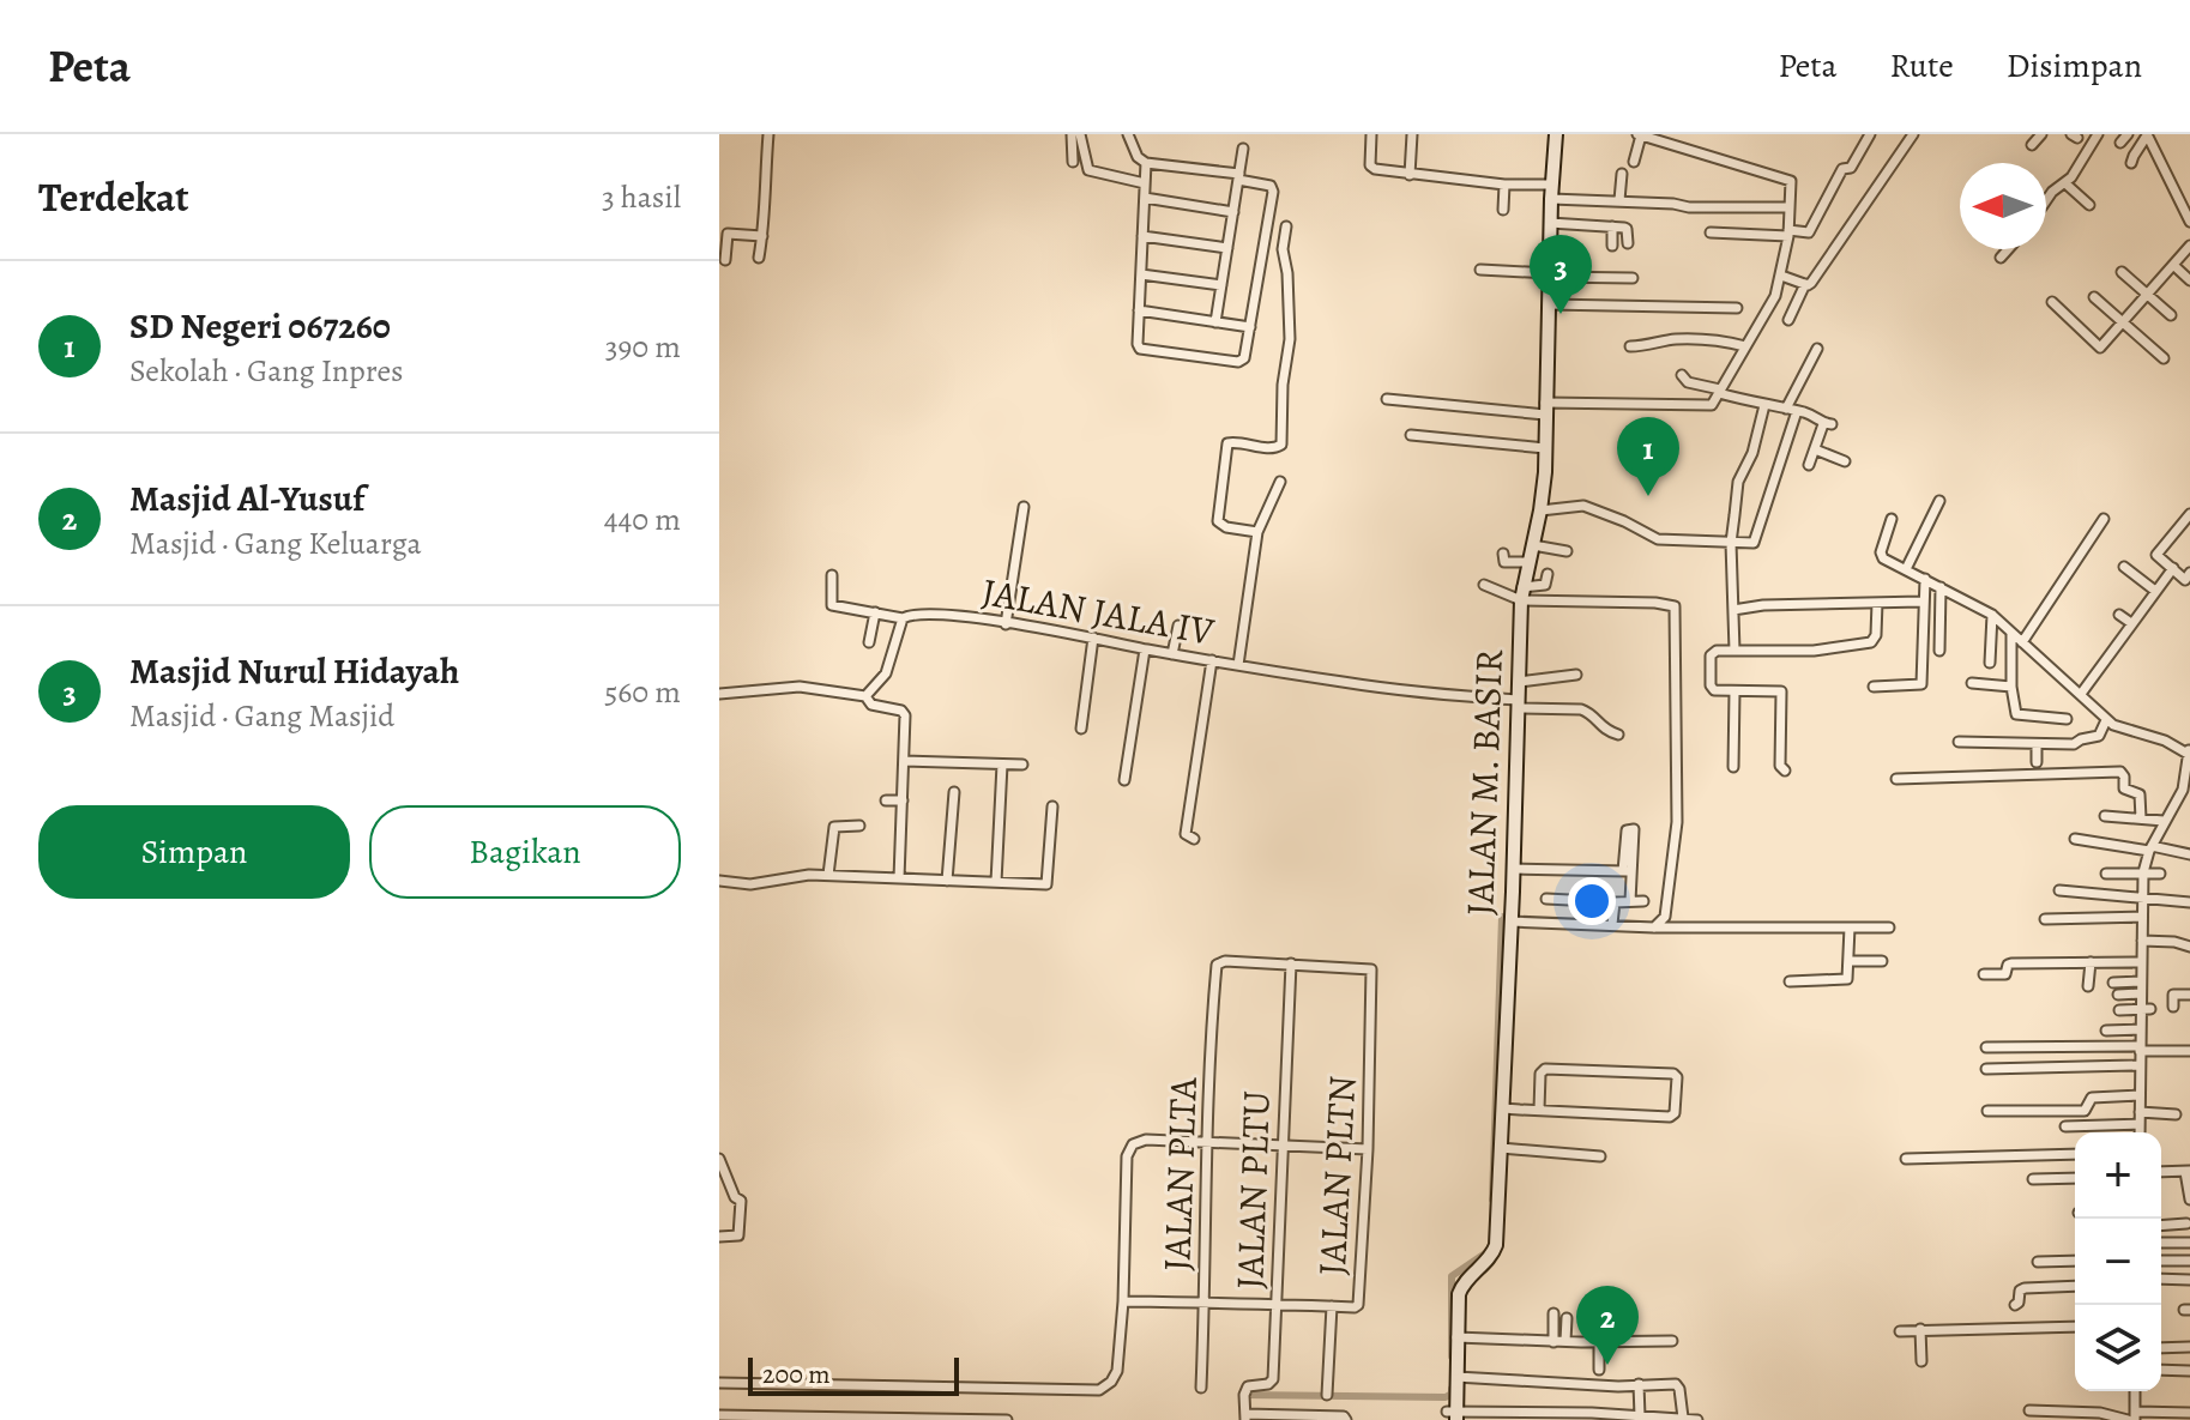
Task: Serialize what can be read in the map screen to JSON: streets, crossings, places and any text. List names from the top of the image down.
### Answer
{
  "streets": {
    "main road": ["JALAN M. BASIR"],
    "street": [
      "JALAN JALA IV",
      "JALAN PLTA",
      "JALAN PLTN",
      "JALAN PLTU"
    ]
  },
  "crossings": [
    ["JALAN JALA IV", "JALAN M. BASIR"],
    ["JALAN PLTA", "JALAN PLTN"],
    ["JALAN PLTN", "JALAN PLTU"]
  ],
  "scale_bar": "200 m",
  "north": "left",
  "page": {
    "header": "Peta",
    "nav": ["Peta", "Rute", "Disimpan"],
    "heading": ["Terdekat", "3 hasil"],
    "pins": ["3", "1", "2"],
    "list": [
      {
        "mark": "1",
        "name": "SD Negeri 067260",
        "note": "Sekolah · Gang Inpres",
        "value": "390 m"
      },
      {
        "mark": "2",
        "name": "Masjid Al-Yusuf",
        "note": "Masjid · Gang Keluarga",
        "value": "440 m"
      },
      {
        "mark": "3",
        "name": "Masjid Nurul Hidayah",
        "note": "Masjid · Gang Masjid",
        "value": "560 m"
      }
    ],
    "buttons": ["Simpan", "Bagikan"],
    "map_buttons": ["+", "−"],
    "scale": "200 m"
  }
}
